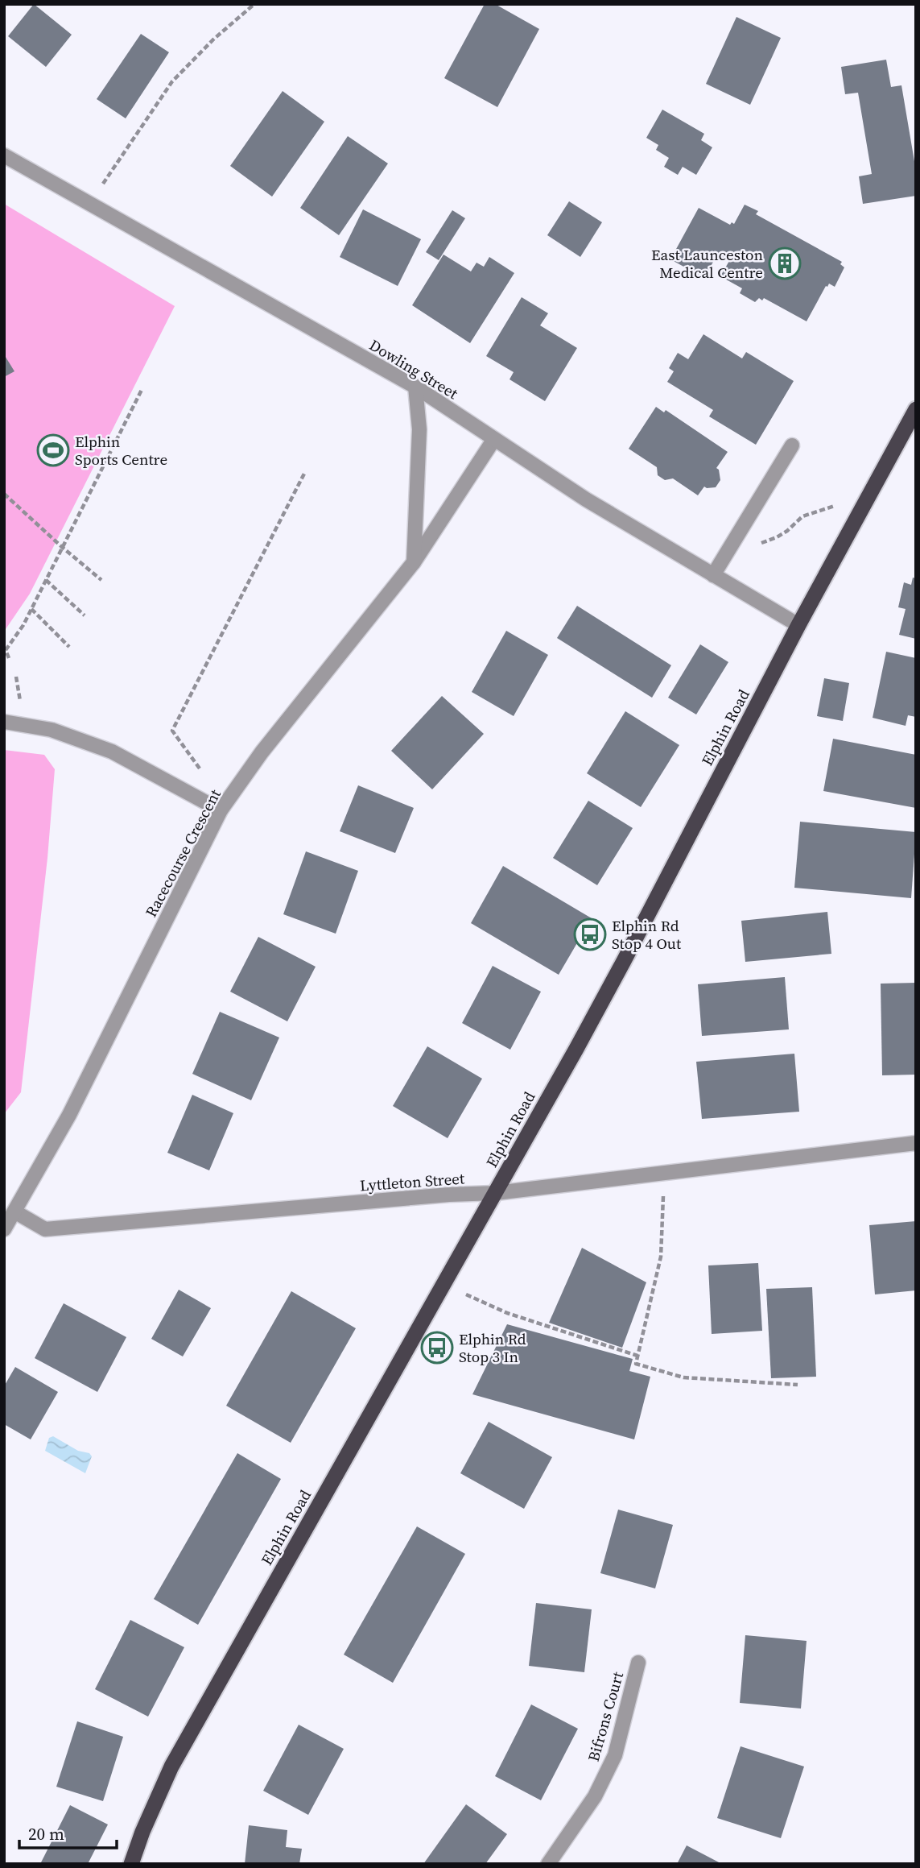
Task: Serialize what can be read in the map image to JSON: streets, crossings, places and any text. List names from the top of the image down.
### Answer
{
  "streets": {
    "highway": ["Elphin Road"],
    "street": [
      "Dowling Street",
      "Racecourse Crescent",
      "Lyttleton Street",
      "Bifrons Court"
    ]
  },
  "crossings": [
    ["Dowling Street", "Elphin Road"],
    ["Dowling Street", "Racecourse Crescent"],
    ["Elphin Road", "Lyttleton Street"],
    ["Racecourse Crescent", "Lyttleton Street"]
  ],
  "places": {
    "building": ["East Launceston Medical Centre"],
    "sports": ["Elphin Sports Centre"],
    "bus stop": ["Elphin Rd Stop 4 Out", "Elphin Rd Stop 3 In"]
  },
  "scale_bar": "20 m"
}
